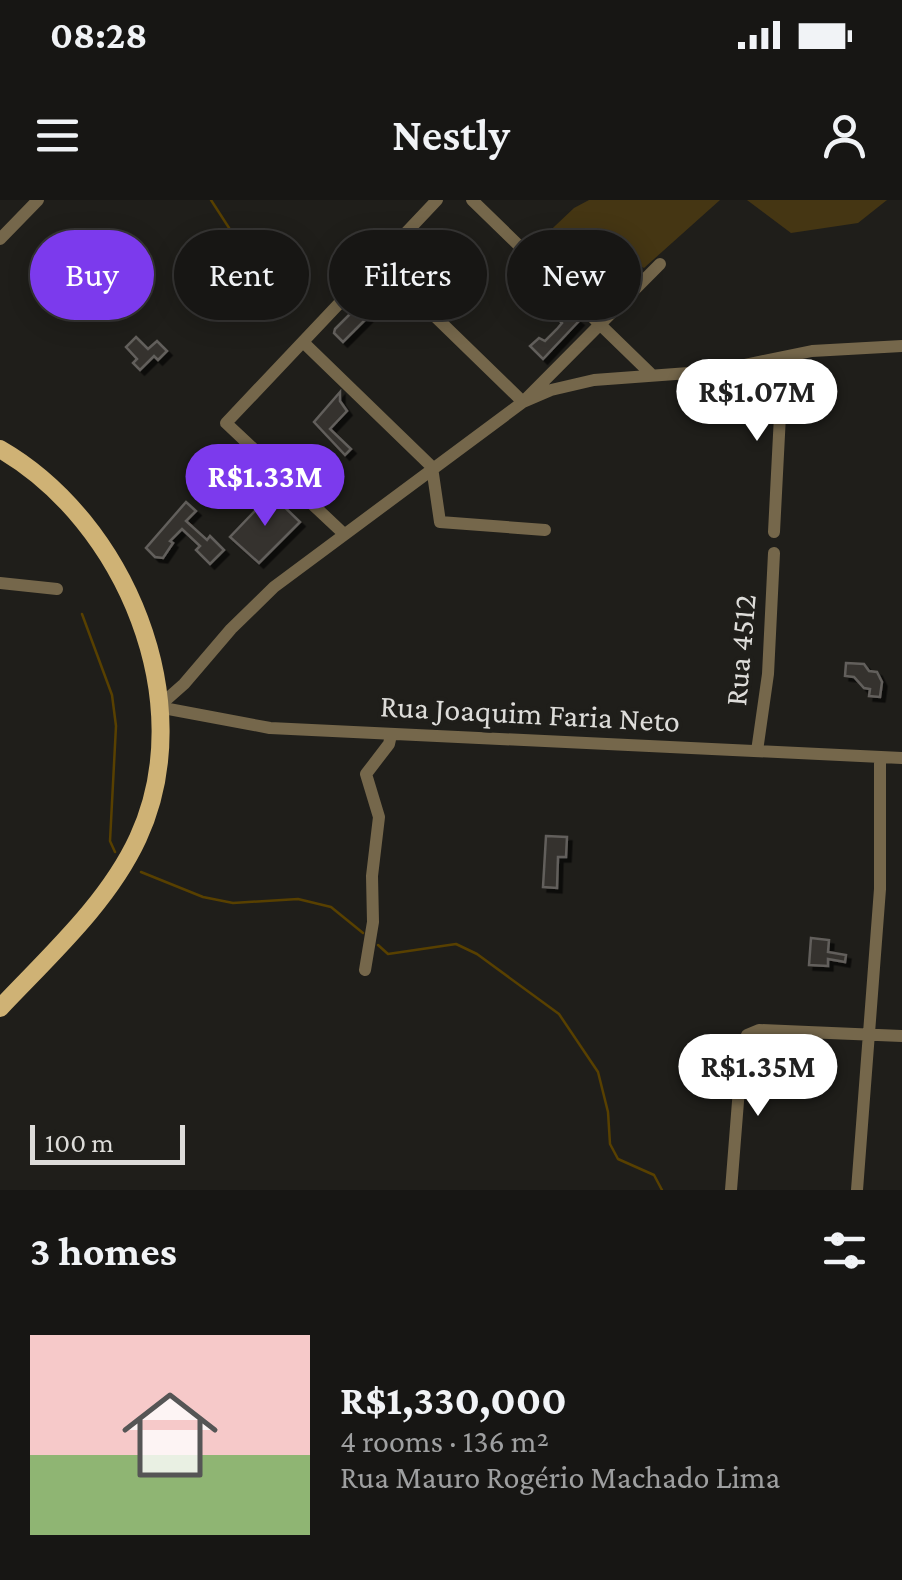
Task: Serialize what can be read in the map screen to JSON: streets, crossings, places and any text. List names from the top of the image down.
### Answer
{
  "streets": {
    "street": ["Rua 4512", "Rua Joaquim Faria Neto"]
  },
  "crossings": [
    ["Rua 4512", "Rua Joaquim Faria Neto"]
  ],
  "scale_bar": "100 m",
  "page": {
    "status": "08:28",
    "header": "Nestly",
    "chip": [
      "Buy",
      "Rent",
      "Filters",
      "New"
    ],
    "price": ["R$1.07M", "R$1.33M", "R$1.35M"],
    "scale": "100 m",
    "heading": "3 homes",
    "list": [
      {
        "name": "R$1,330,000",
        "note": "4 rooms · 136 m² · Rua Mauro Rogério Machado Lima"
      }
    ]
  }
}
